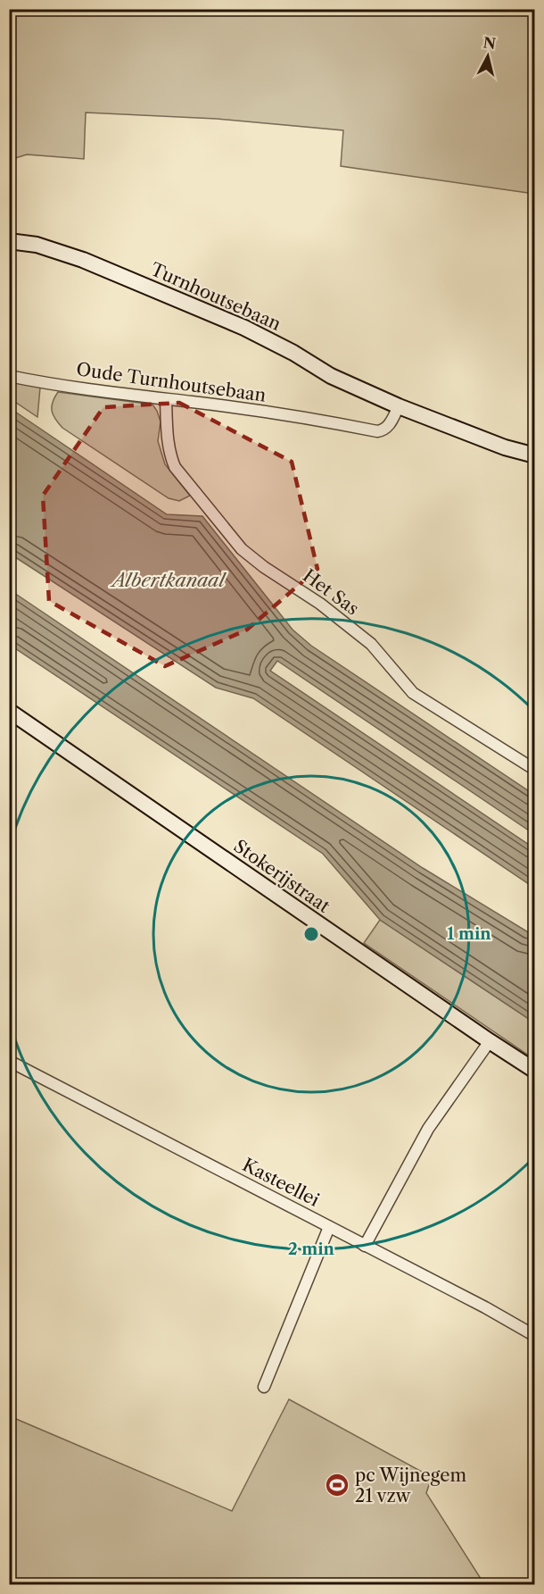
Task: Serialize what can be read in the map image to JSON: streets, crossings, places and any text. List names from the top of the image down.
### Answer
{
  "streets": {
    "street": [
      "Turnhoutsebaan",
      "Oude Turnhoutsebaan",
      "Het Sas",
      "Stokerijstraat",
      "Kasteellei"
    ]
  },
  "crossings": [
    ["Turnhoutsebaan", "Oude Turnhoutsebaan"],
    ["Oude Turnhoutsebaan", "Het Sas"]
  ],
  "water": ["Albertkanaal"],
  "places": {
    "sports": ["pc Wijnegem 21 vzw"]
  },
  "north": "top",
  "rings": ["1 min", "2 min"]
}
